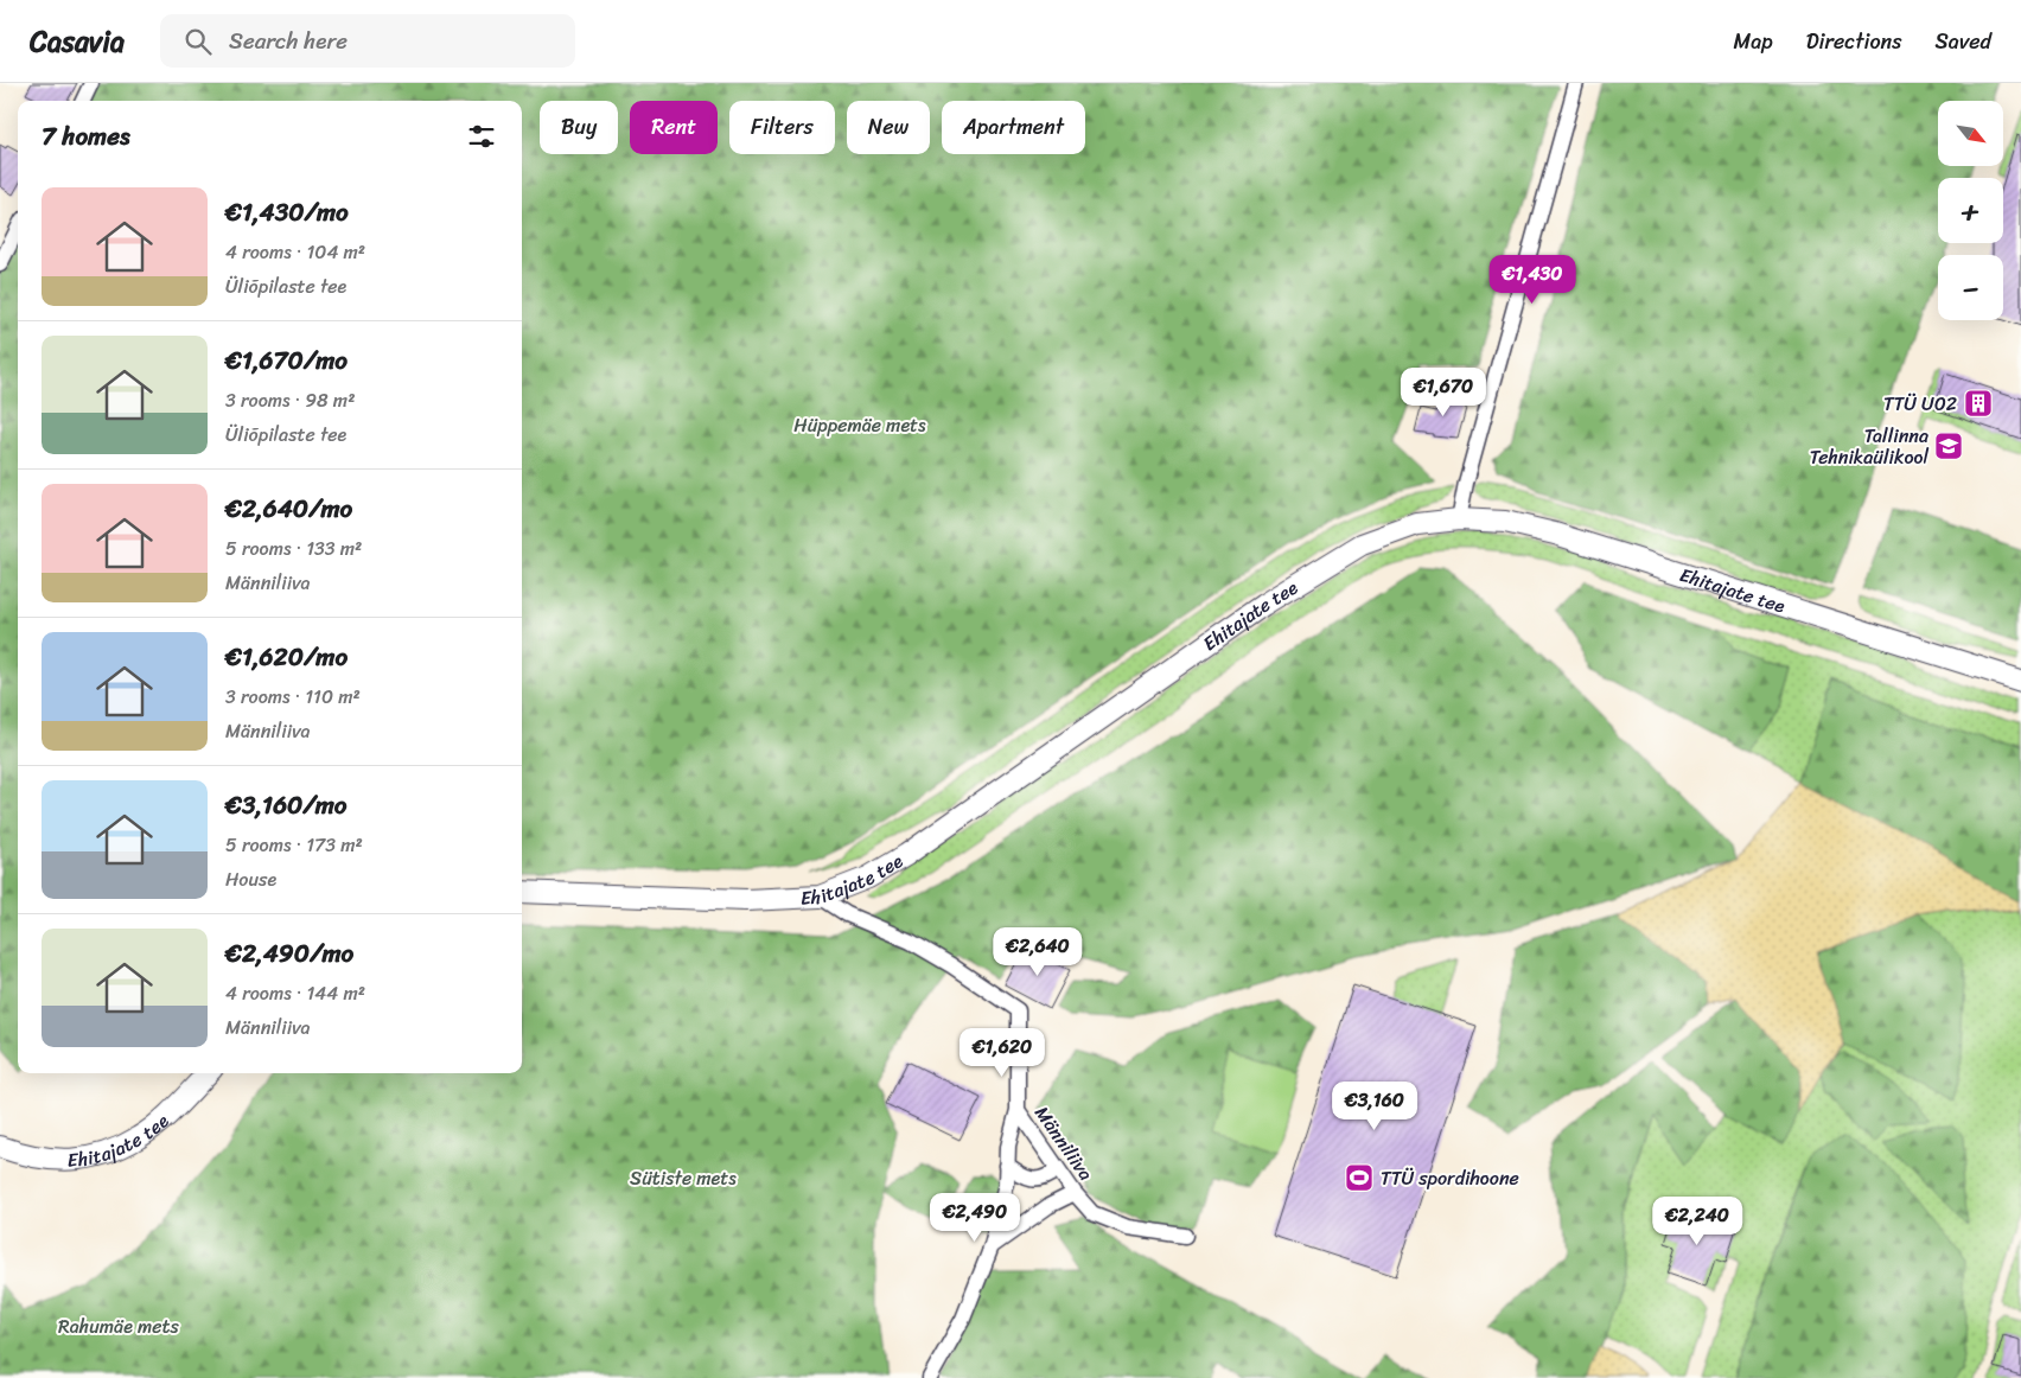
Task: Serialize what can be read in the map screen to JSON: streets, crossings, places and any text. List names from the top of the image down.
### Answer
{
  "streets": {
    "main road": ["Ehitajate tee"],
    "street": ["Männiliiva"]
  },
  "crossings": [
    ["Ehitajate tee", "Männiliiva"]
  ],
  "parks": ["Hüppemäe mets", "Sütiste mets", "Rahumäe mets"],
  "places": {
    "building": ["TTÜ U02"],
    "school or university": ["Tallinna Tehnikaülikool"],
    "sports": ["TTÜ spordihoone"]
  },
  "north": "bottom right",
  "page": {
    "header": "Casavia",
    "search": "Search here",
    "nav": ["Map", "Directions", "Saved"],
    "map_buttons": ["+", "−"],
    "chip": [
      "Buy",
      "Rent",
      "Filters",
      "New",
      "Apartment"
    ],
    "heading": "7 homes",
    "list": [
      {
        "name": "€1,430/mo",
        "note": "4 rooms · 104 m² · Üliõpilaste tee"
      },
      {
        "name": "€1,670/mo",
        "note": "3 rooms · 98 m² · Üliõpilaste tee"
      },
      {
        "name": "€2,640/mo",
        "note": "5 rooms · 133 m² · Männiliiva"
      },
      {
        "name": "€1,620/mo",
        "note": "3 rooms · 110 m² · Männiliiva"
      },
      {
        "name": "€3,160/mo",
        "note": "5 rooms · 173 m² · House"
      },
      {
        "name": "€2,490/mo",
        "note": "4 rooms · 144 m² · Männiliiva"
      }
    ],
    "price": [
      "€1,430",
      "€1,670",
      "€2,640",
      "€1,620",
      "€3,160",
      "€2,490",
      "€2,240"
    ]
  }
}
